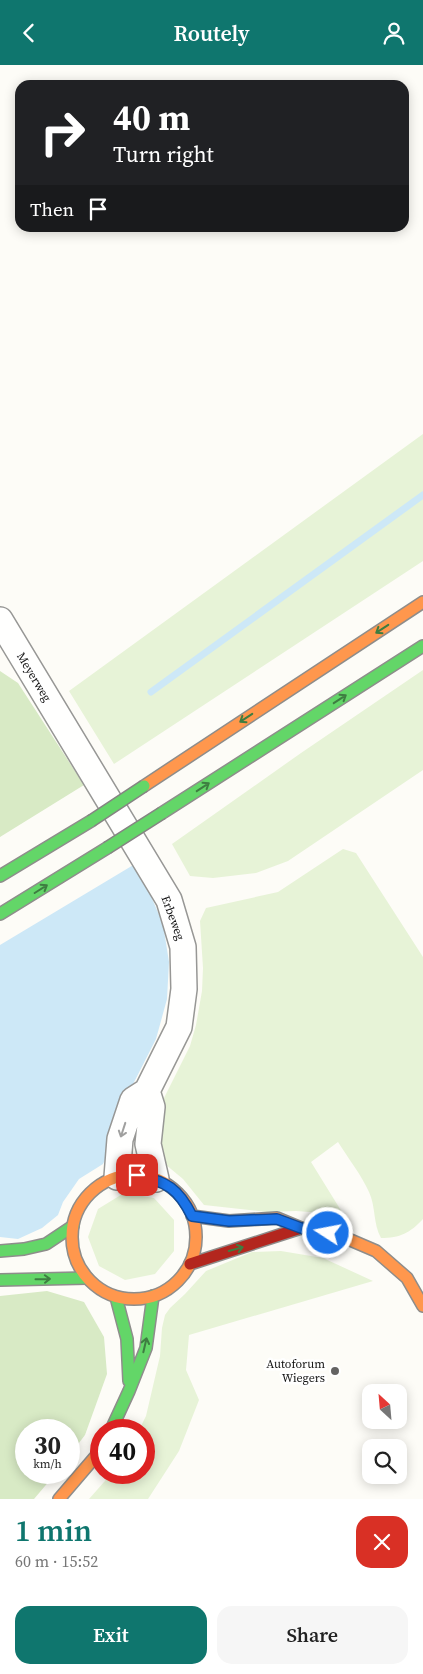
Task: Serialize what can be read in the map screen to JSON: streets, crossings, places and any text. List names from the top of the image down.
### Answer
{
  "streets": {
    "street": ["Meyerweg", "Erbeweg"]
  },
  "crossings": [
    ["Meyerweg", "Erbeweg"]
  ],
  "places": ["Autoforum Wiegers"],
  "north": "top left",
  "page": {
    "header": "Routely",
    "turn": ["40 m", "Turn right"],
    "then": "Then",
    "speed": "30 km/h",
    "limit": "40",
    "heading": ["1 min", "60 m · 15:52"],
    "buttons": ["Exit", "Share"]
  }
}
